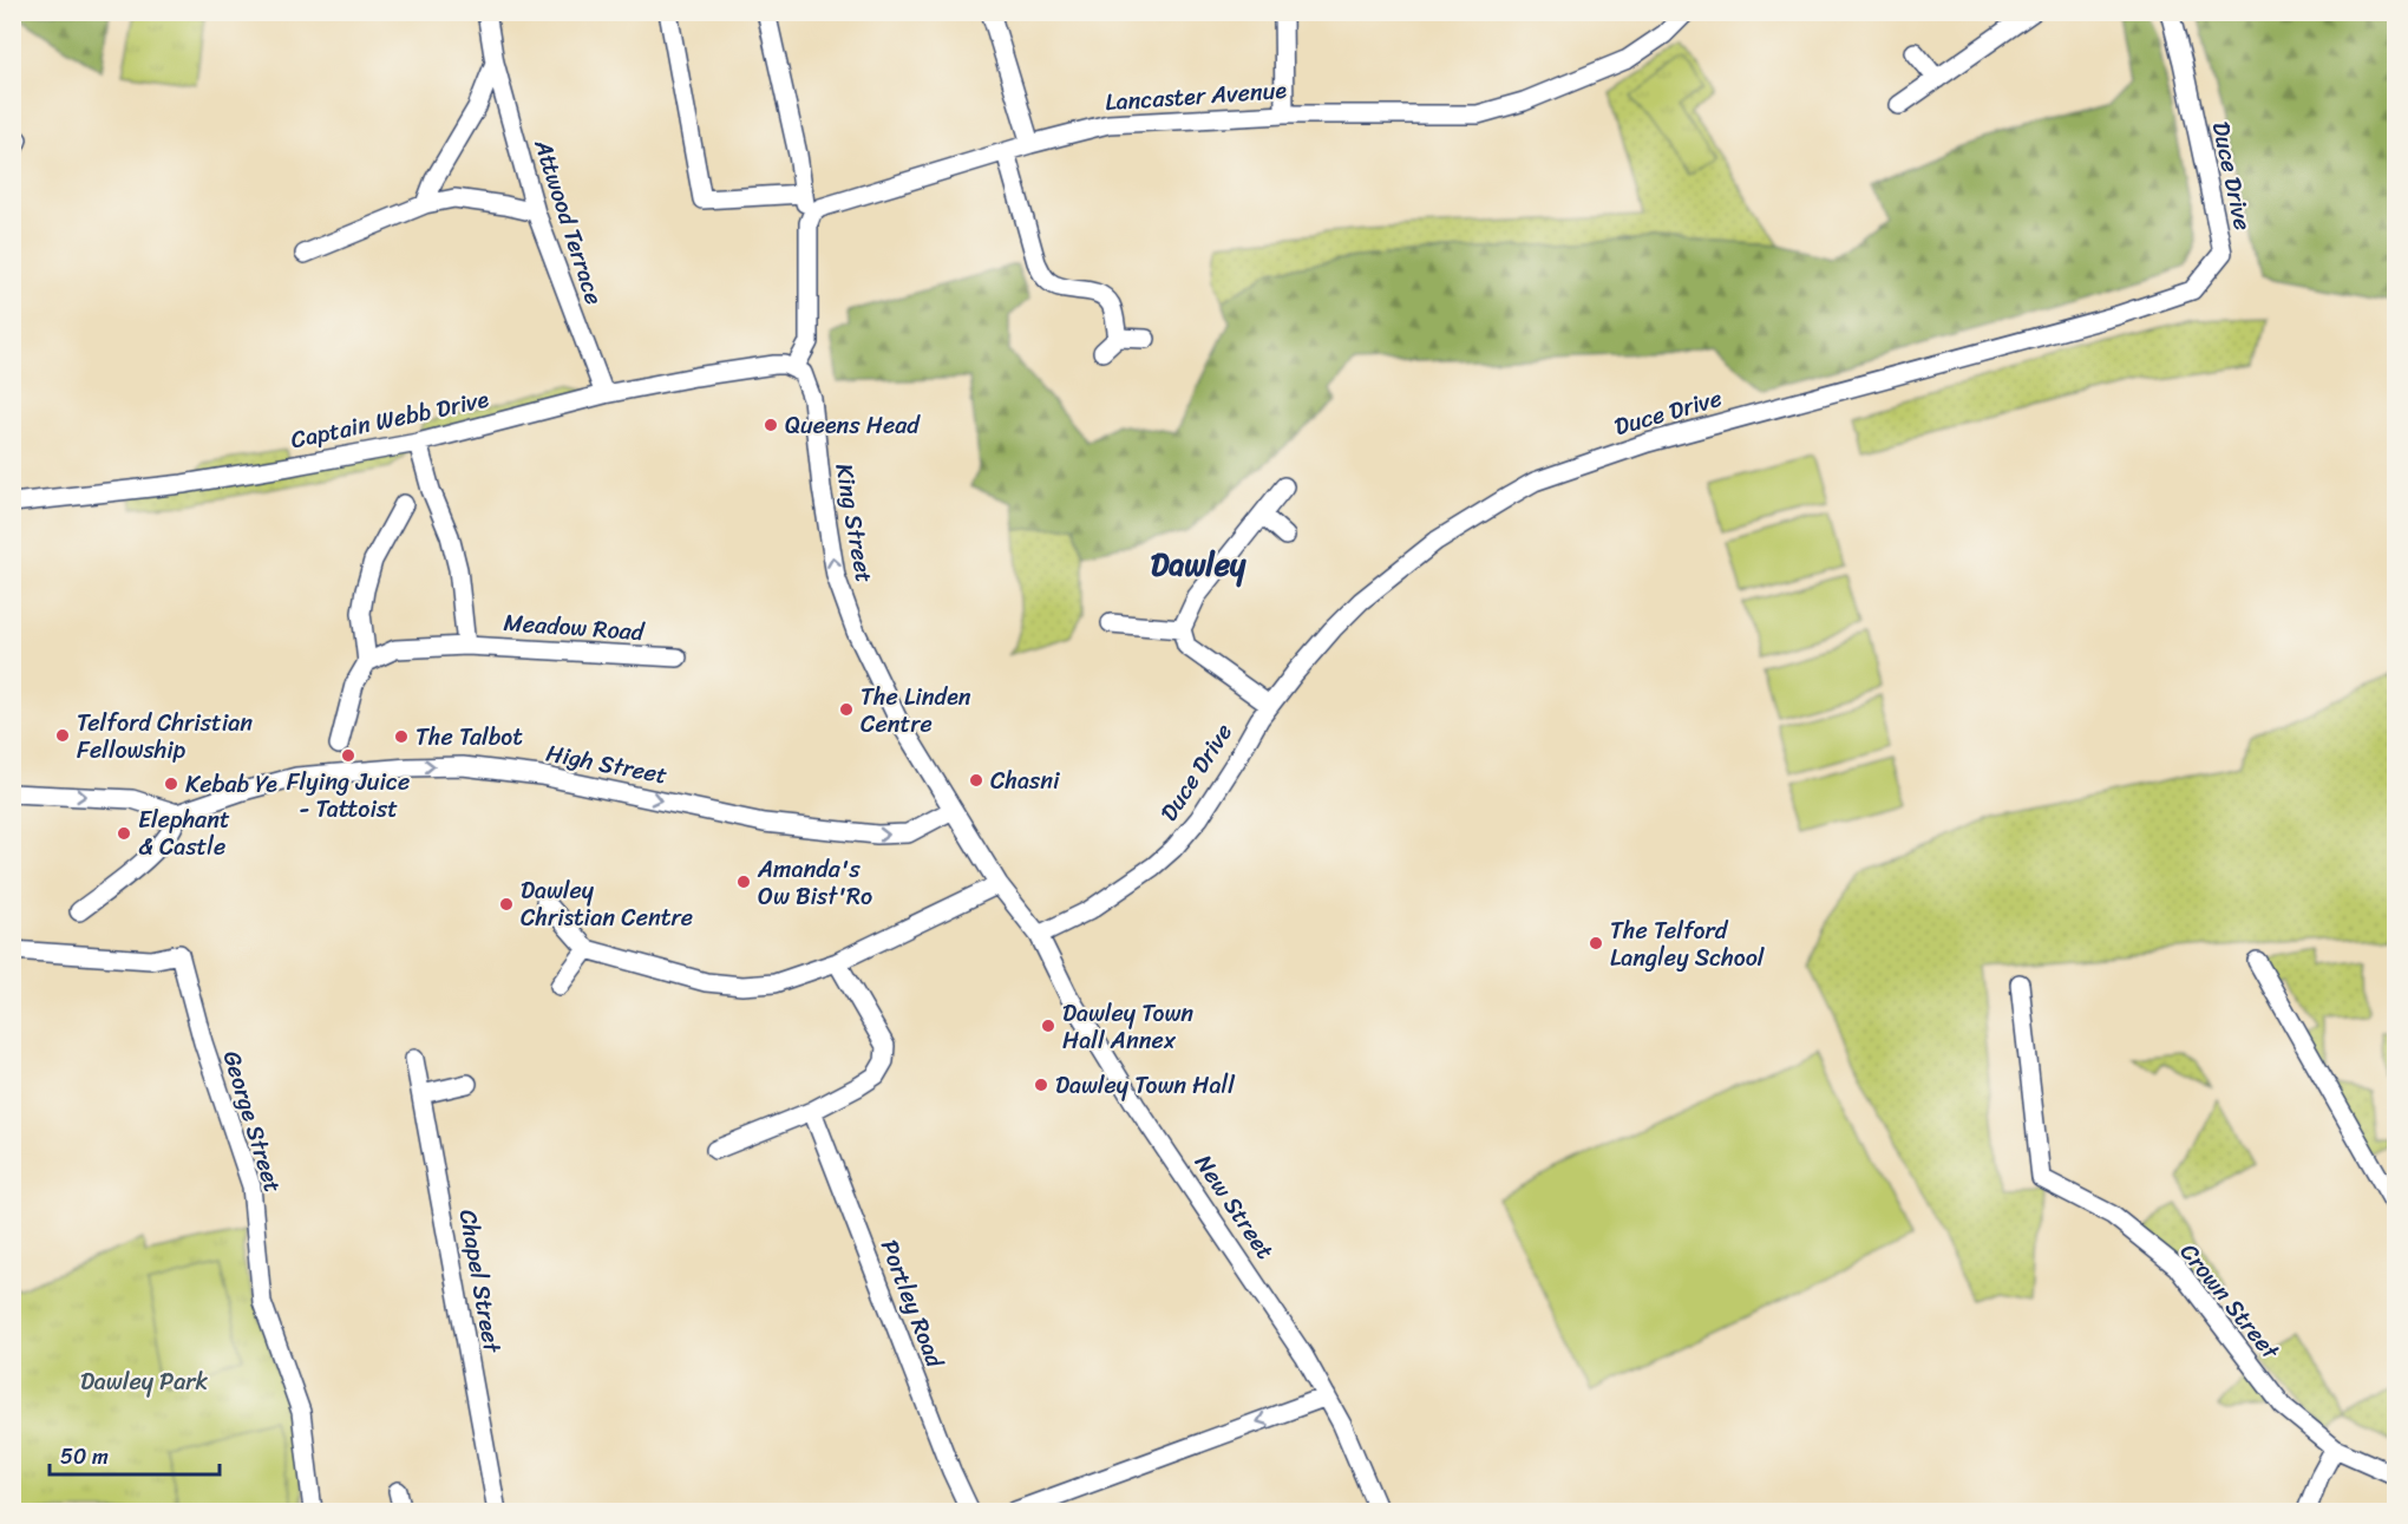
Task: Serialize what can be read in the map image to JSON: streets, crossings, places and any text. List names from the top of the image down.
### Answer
{
  "streets": {
    "street": [
      "Lancaster Avenue",
      "Duce Drive",
      "Attwood Terrace",
      "Captain Webb Drive",
      "King Street",
      "Meadow Road",
      "High Street",
      "George Street",
      "New Street",
      "Chapel Street",
      "Crown Street",
      "Portley Road"
    ]
  },
  "crossings": [
    ["Duce Drive", "New Street"],
    ["Attwood Terrace", "Captain Webb Drive"],
    ["Captain Webb Drive", "King Street"],
    ["King Street", "High Street"],
    ["King Street", "New Street"]
  ],
  "one_way": ["King Street"],
  "districts": ["Dawley"],
  "parks": ["Dawley Park"],
  "places": [
    "Queens Head",
    "The Linden Centre",
    "Telford Christian Fellowship",
    "The Talbot",
    "Flying Juice - Tattoist",
    "Chasni",
    "Kebab Ye",
    "Elephant & Castle",
    "Amanda's Ow Bist'Ro",
    "Dawley Christian Centre",
    "The Telford Langley School",
    "Dawley Town Hall Annex",
    "Dawley Town Hall"
  ],
  "scale_bar": "50 m"
}
